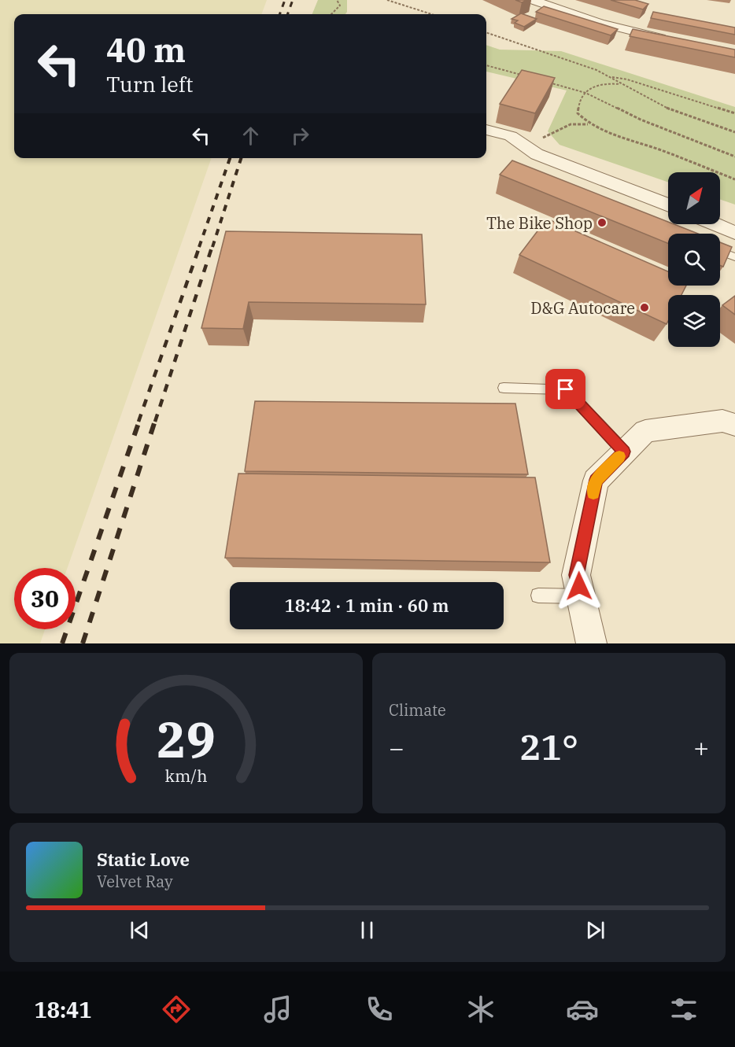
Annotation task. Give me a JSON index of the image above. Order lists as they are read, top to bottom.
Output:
{
  "places": ["The Bike Shop", "D&G Autocare"],
  "north": "top right",
  "page": {
    "turn": ["40 m", "Turn left"],
    "limit": "30",
    "trip": "18:42 · 1 min · 60 m",
    "tile": "Climate",
    "heat": ["−", "21°", "+"],
    "song": ["Static Love", "Velvet Ray"],
    "tabs": "18:41",
    "gauge": ["29", "km/h"]
  }
}
